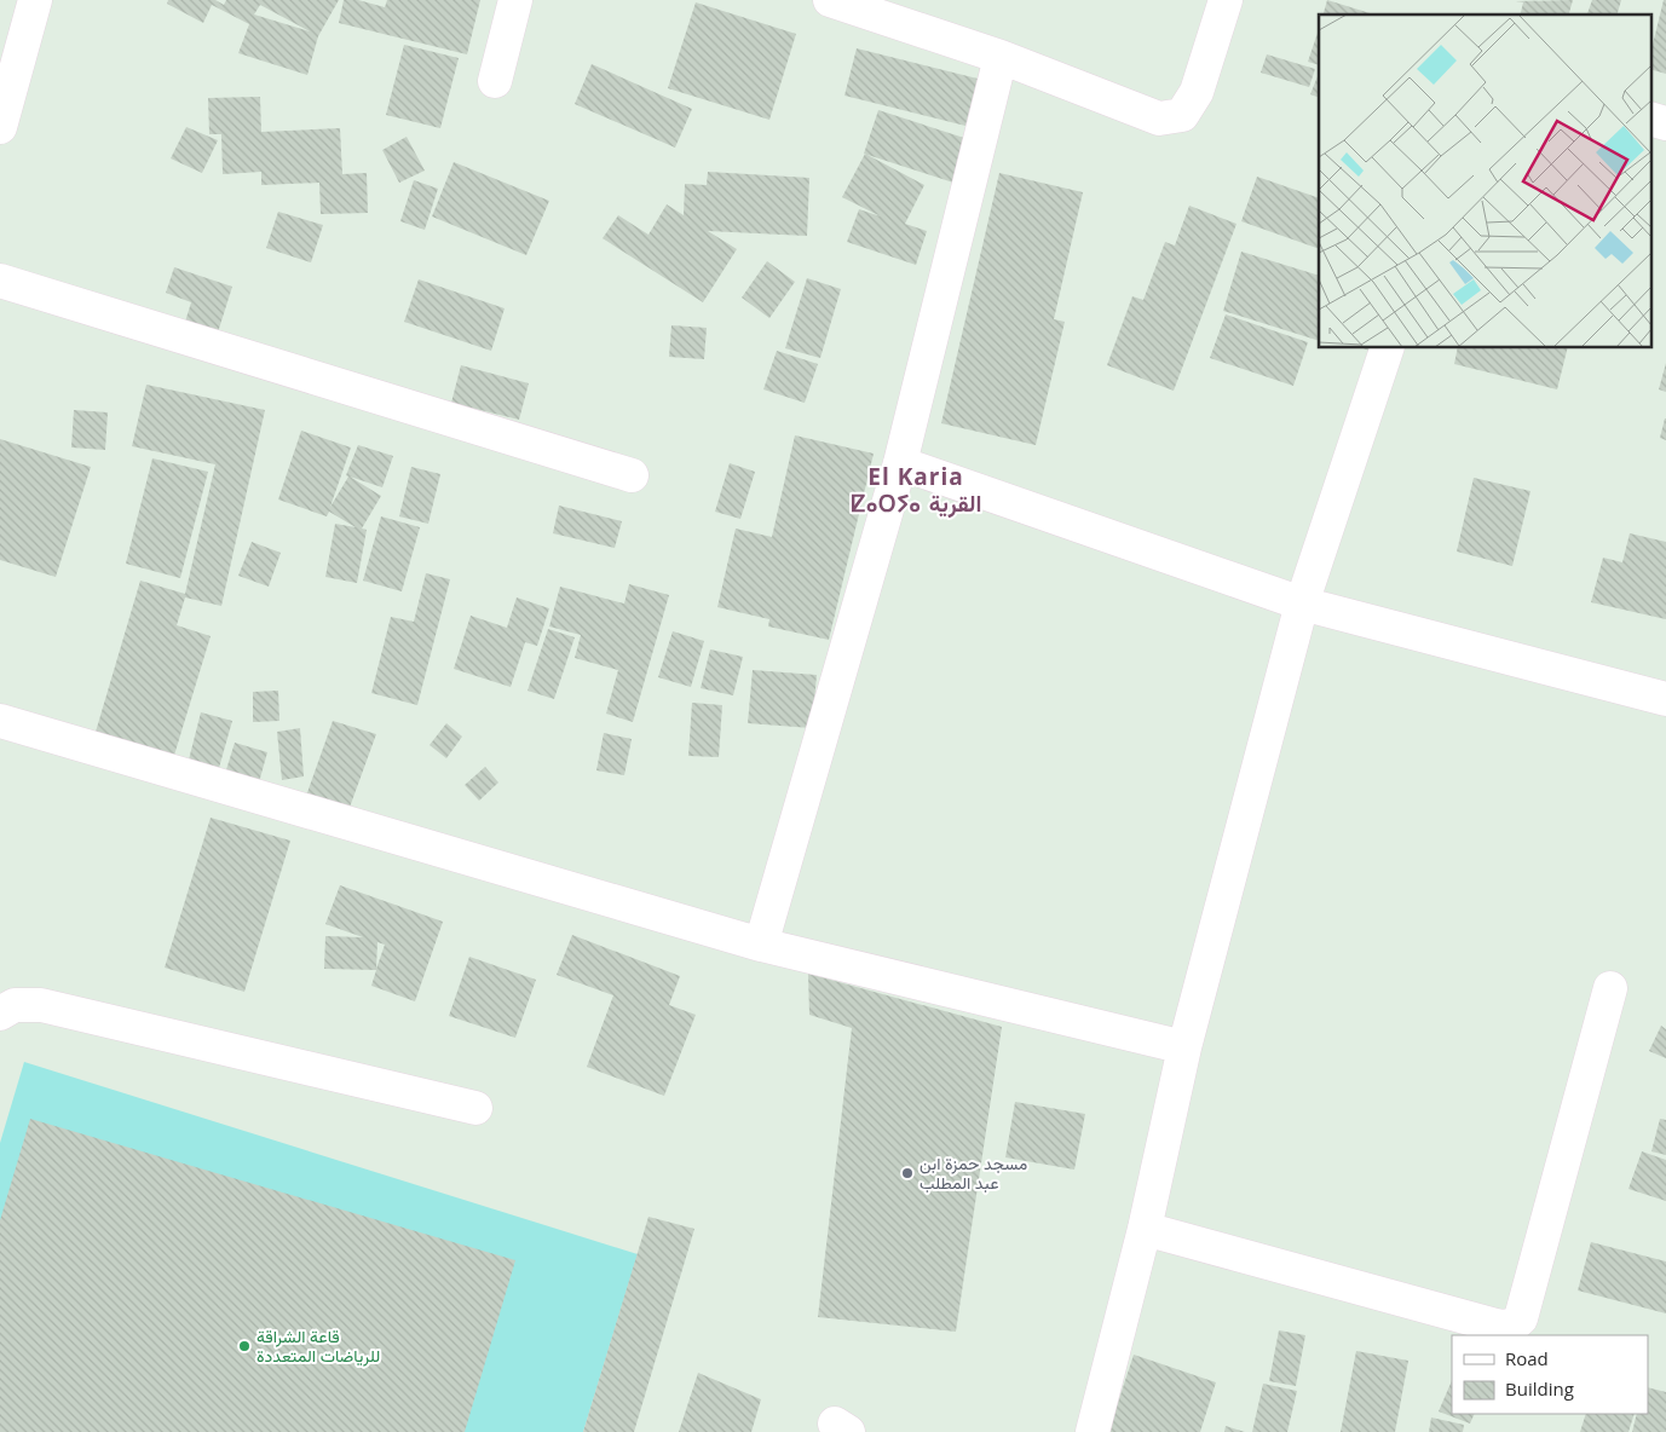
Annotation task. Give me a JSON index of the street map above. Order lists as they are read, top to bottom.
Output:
{
  "districts": ["El Karia ⵇⴰⵔⵢⴰ القرية"],
  "places": ["مسجد حمزة ابن عبد المطلب", "قاعة الشراقة للرياضات المتعددة"],
  "legend": ["Road", "Building"]
}
